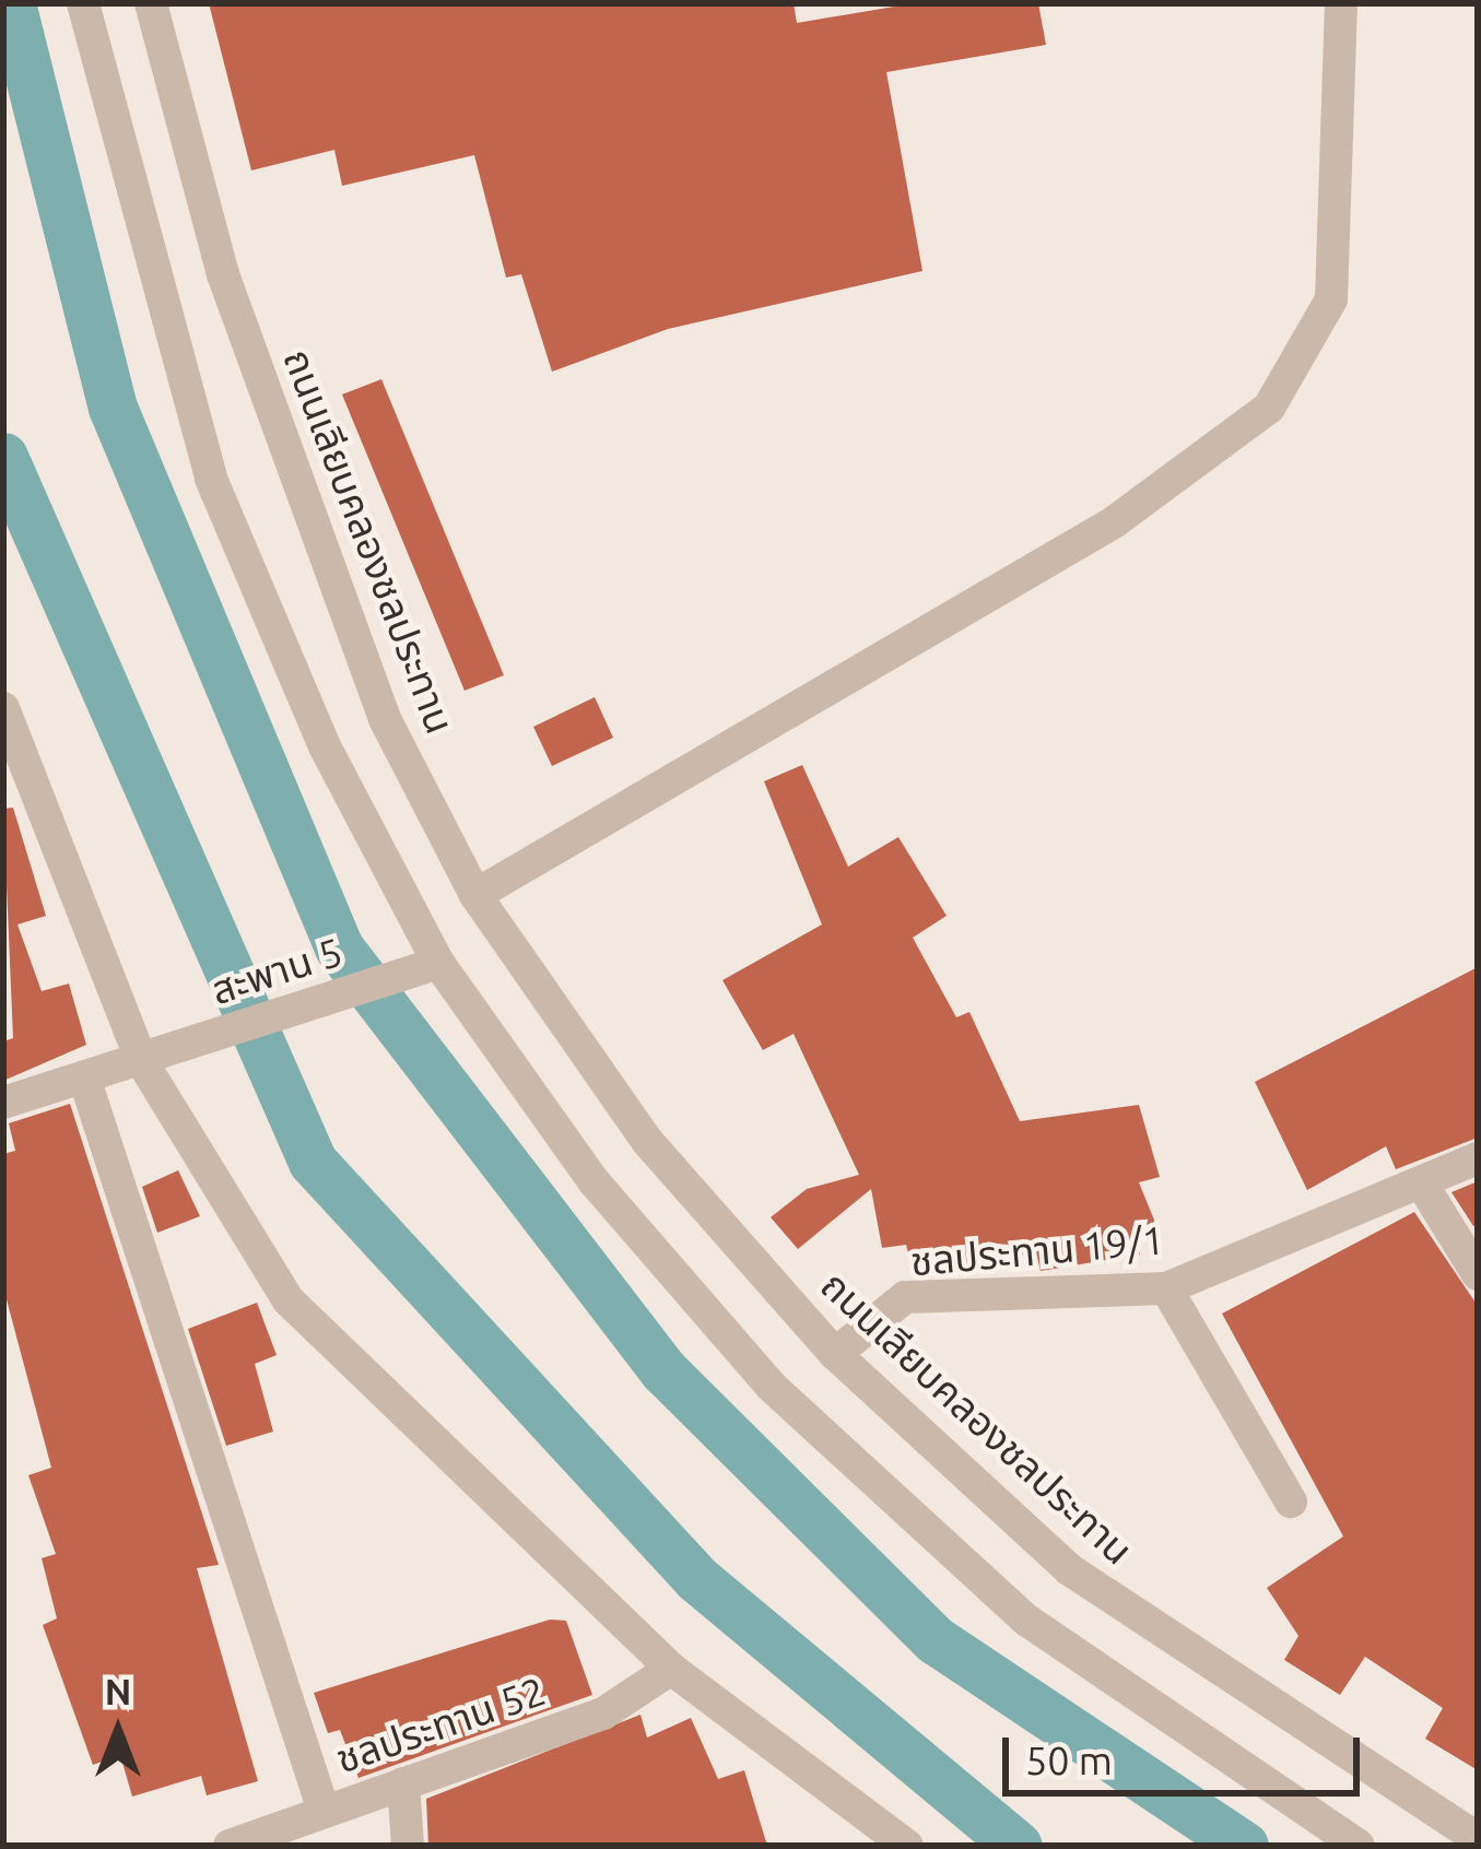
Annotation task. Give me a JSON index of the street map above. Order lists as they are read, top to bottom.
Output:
{
  "streets": {
    "street": [
      "ถนนเลียบคลองชลประทาน",
      "สะพาน 5",
      "ชลประทาน 19/1",
      "ชลประทาน 52"
    ]
  },
  "crossings": [
    ["ถนนเลียบคลองชลประทาน", "ชลประทาน 19/1"]
  ],
  "scale_bar": "50 m",
  "north": "top"
}
